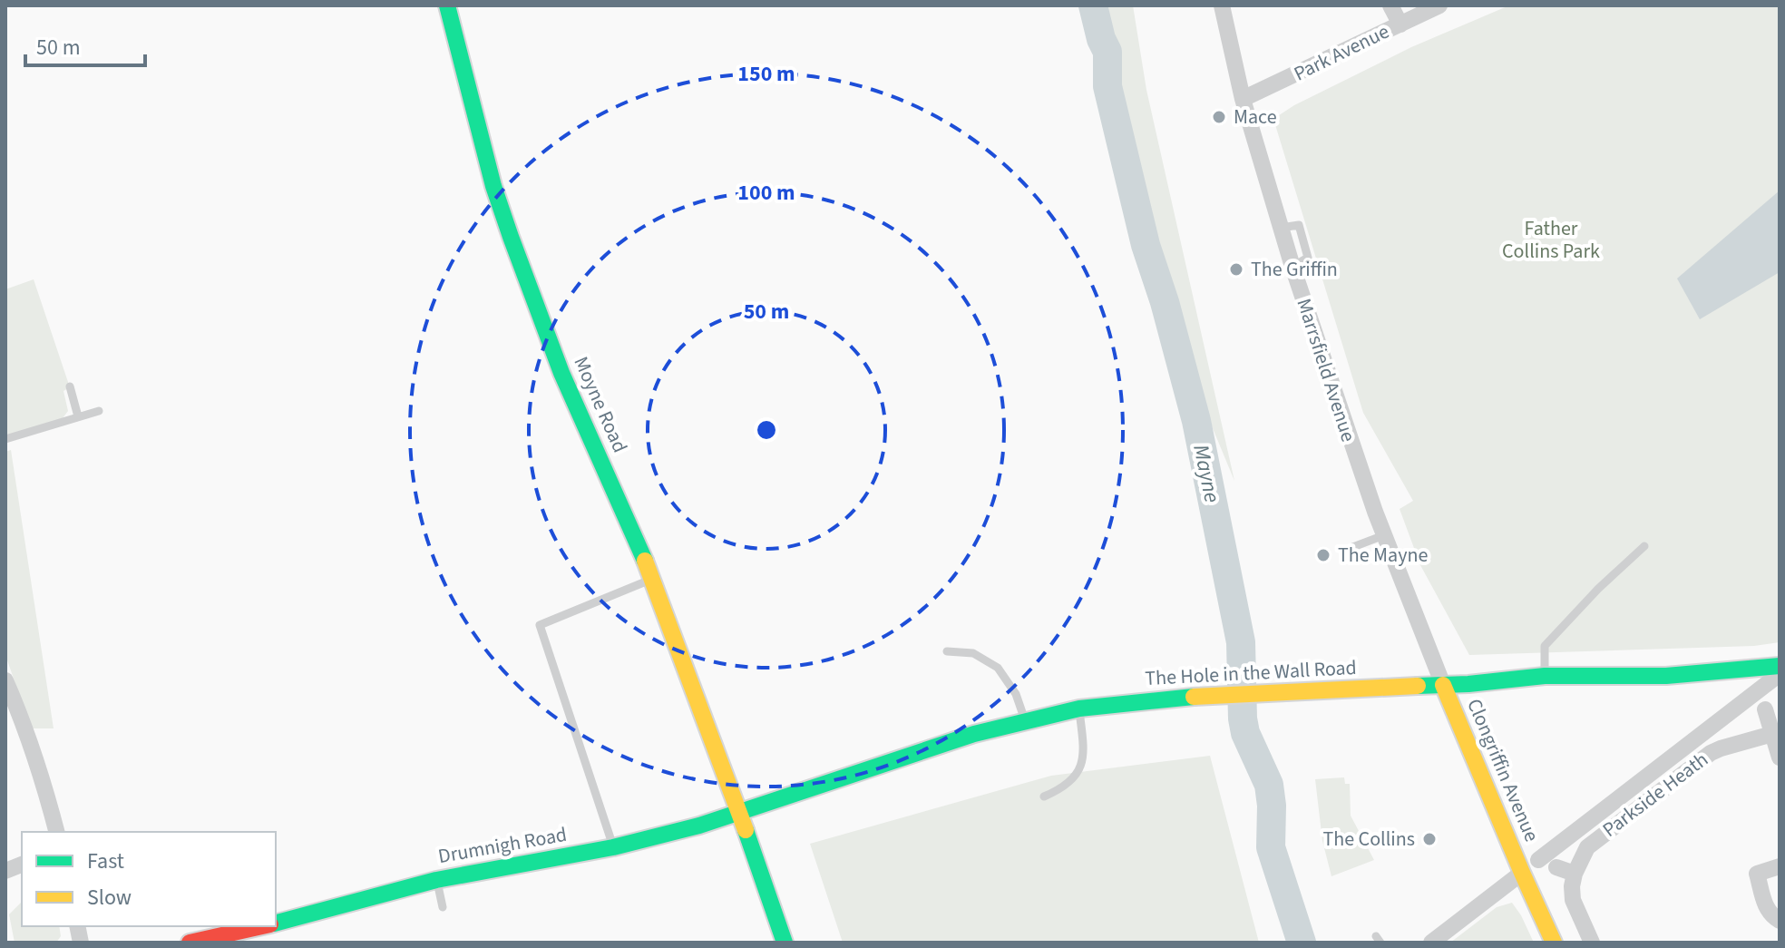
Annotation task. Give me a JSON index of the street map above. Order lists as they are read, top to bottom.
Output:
{
  "streets": {
    "main road": [
      "Moyne Road",
      "The Hole in the Wall Road",
      "Clongriffin Avenue",
      "Drumnigh Road"
    ],
    "street": ["Park Avenue", "Marrsfield Avenue", "Parkside Heath"]
  },
  "crossings": [
    ["Park Avenue", "Marrsfield Avenue"],
    ["Marrsfield Avenue", "The Hole in the Wall Road"],
    ["Marrsfield Avenue", "Clongriffin Avenue"],
    ["Moyne Road", "The Hole in the Wall Road"],
    ["Moyne Road", "Drumnigh Road"],
    ["The Hole in the Wall Road", "Clongriffin Avenue"],
    ["The Hole in the Wall Road", "Drumnigh Road"]
  ],
  "water": ["Mayne"],
  "parks": ["Father Collins Park"],
  "places": [
    "Mace",
    "The Griffin",
    "The Mayne",
    "The Collins"
  ],
  "legend": ["Fast", "Slow"],
  "scale_bar": "50 m",
  "rings": ["150 m", "100 m", "50 m"]
}
